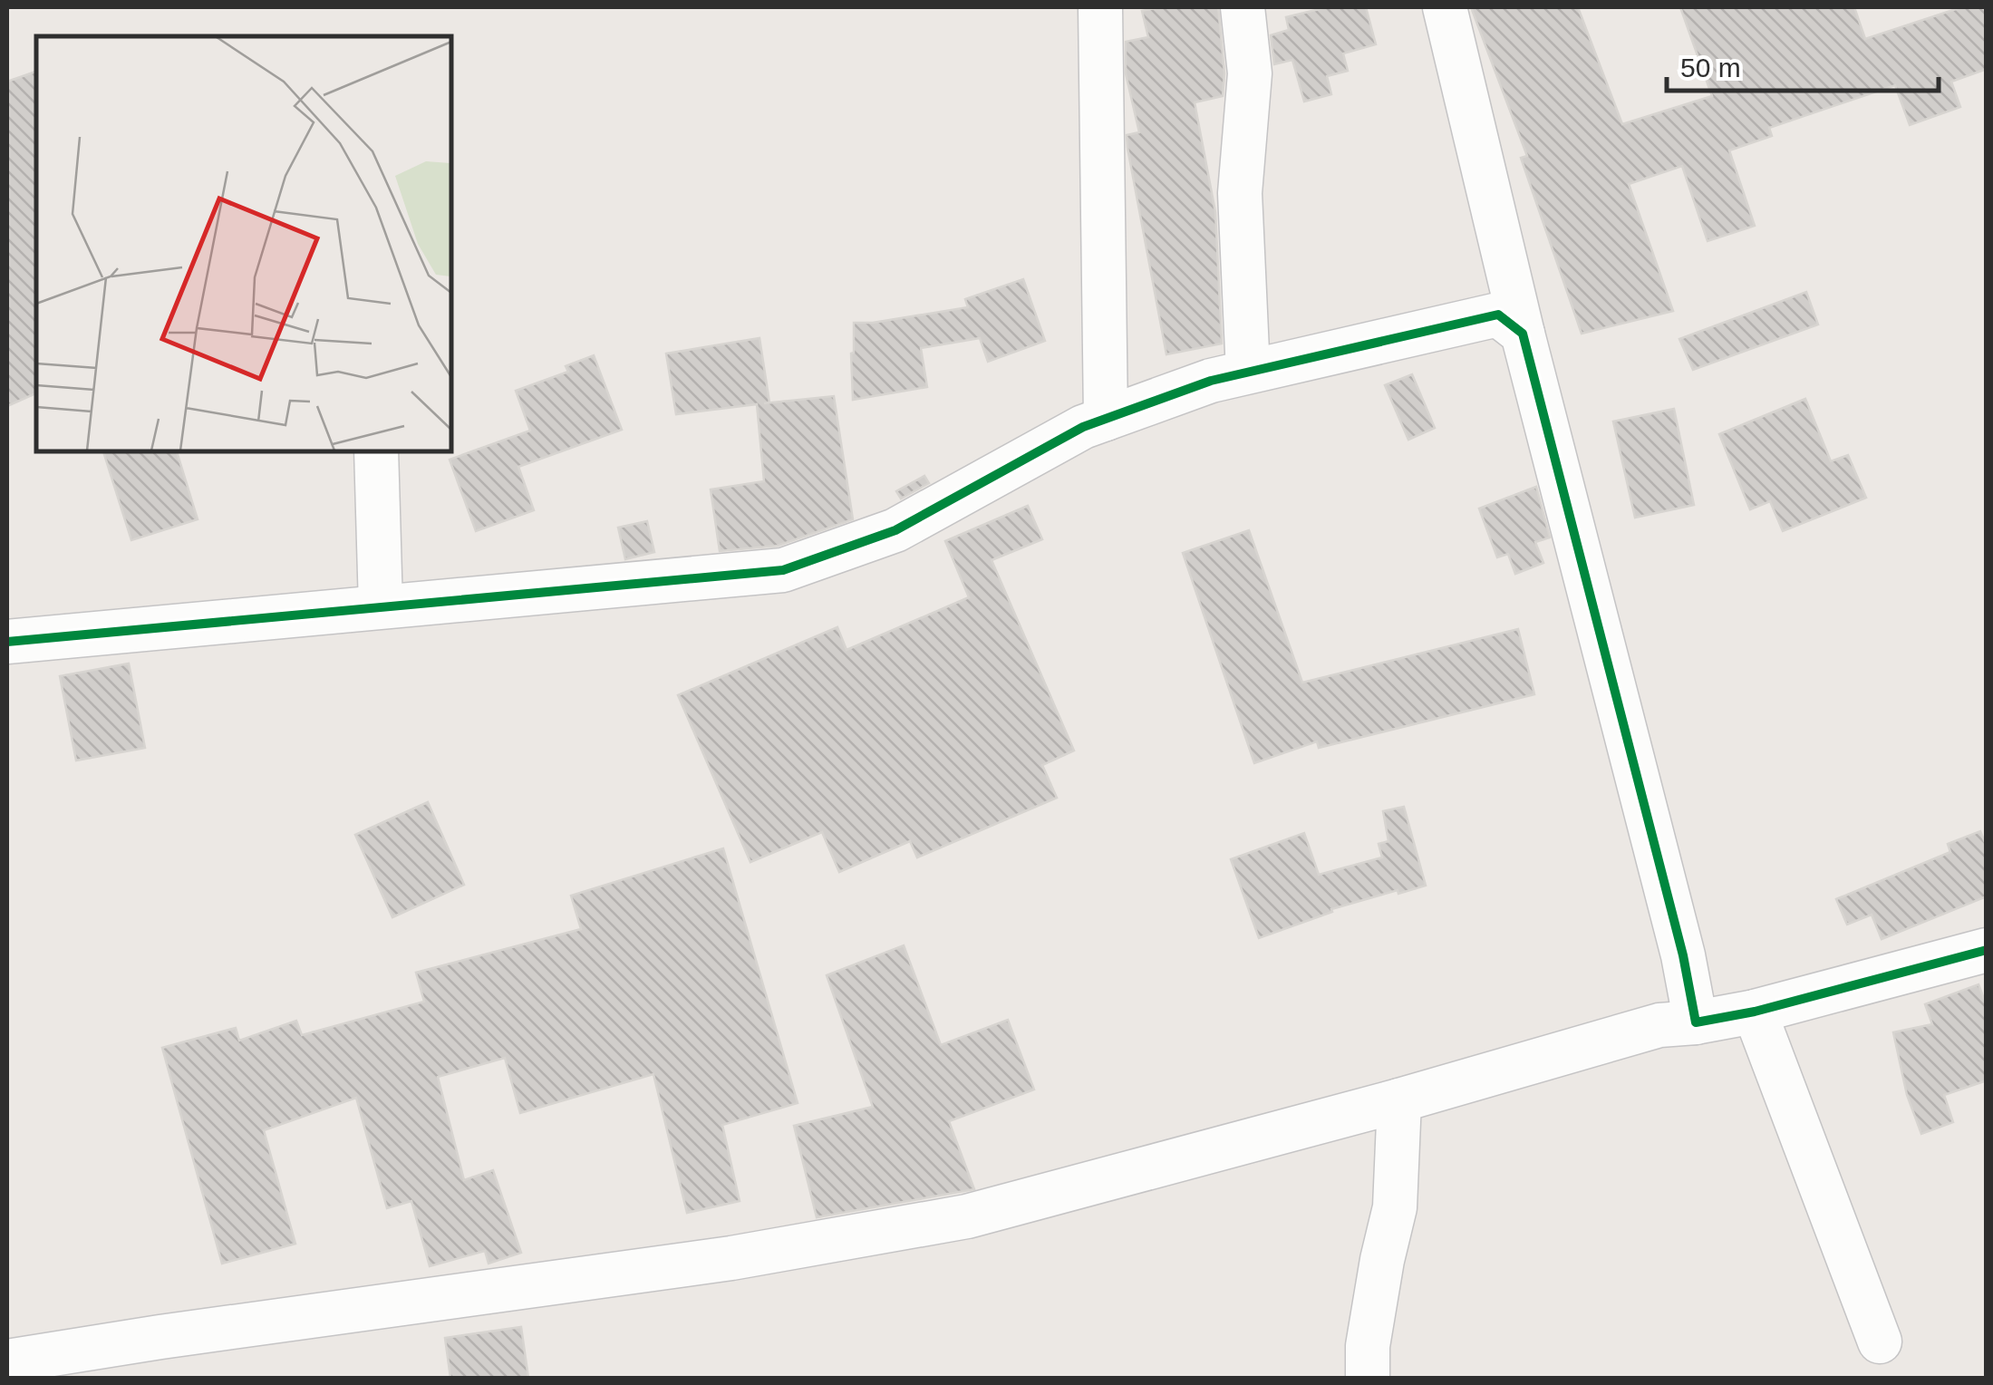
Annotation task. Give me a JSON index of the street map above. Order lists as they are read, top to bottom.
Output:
{
  "scale_bar": "50 m"
}
